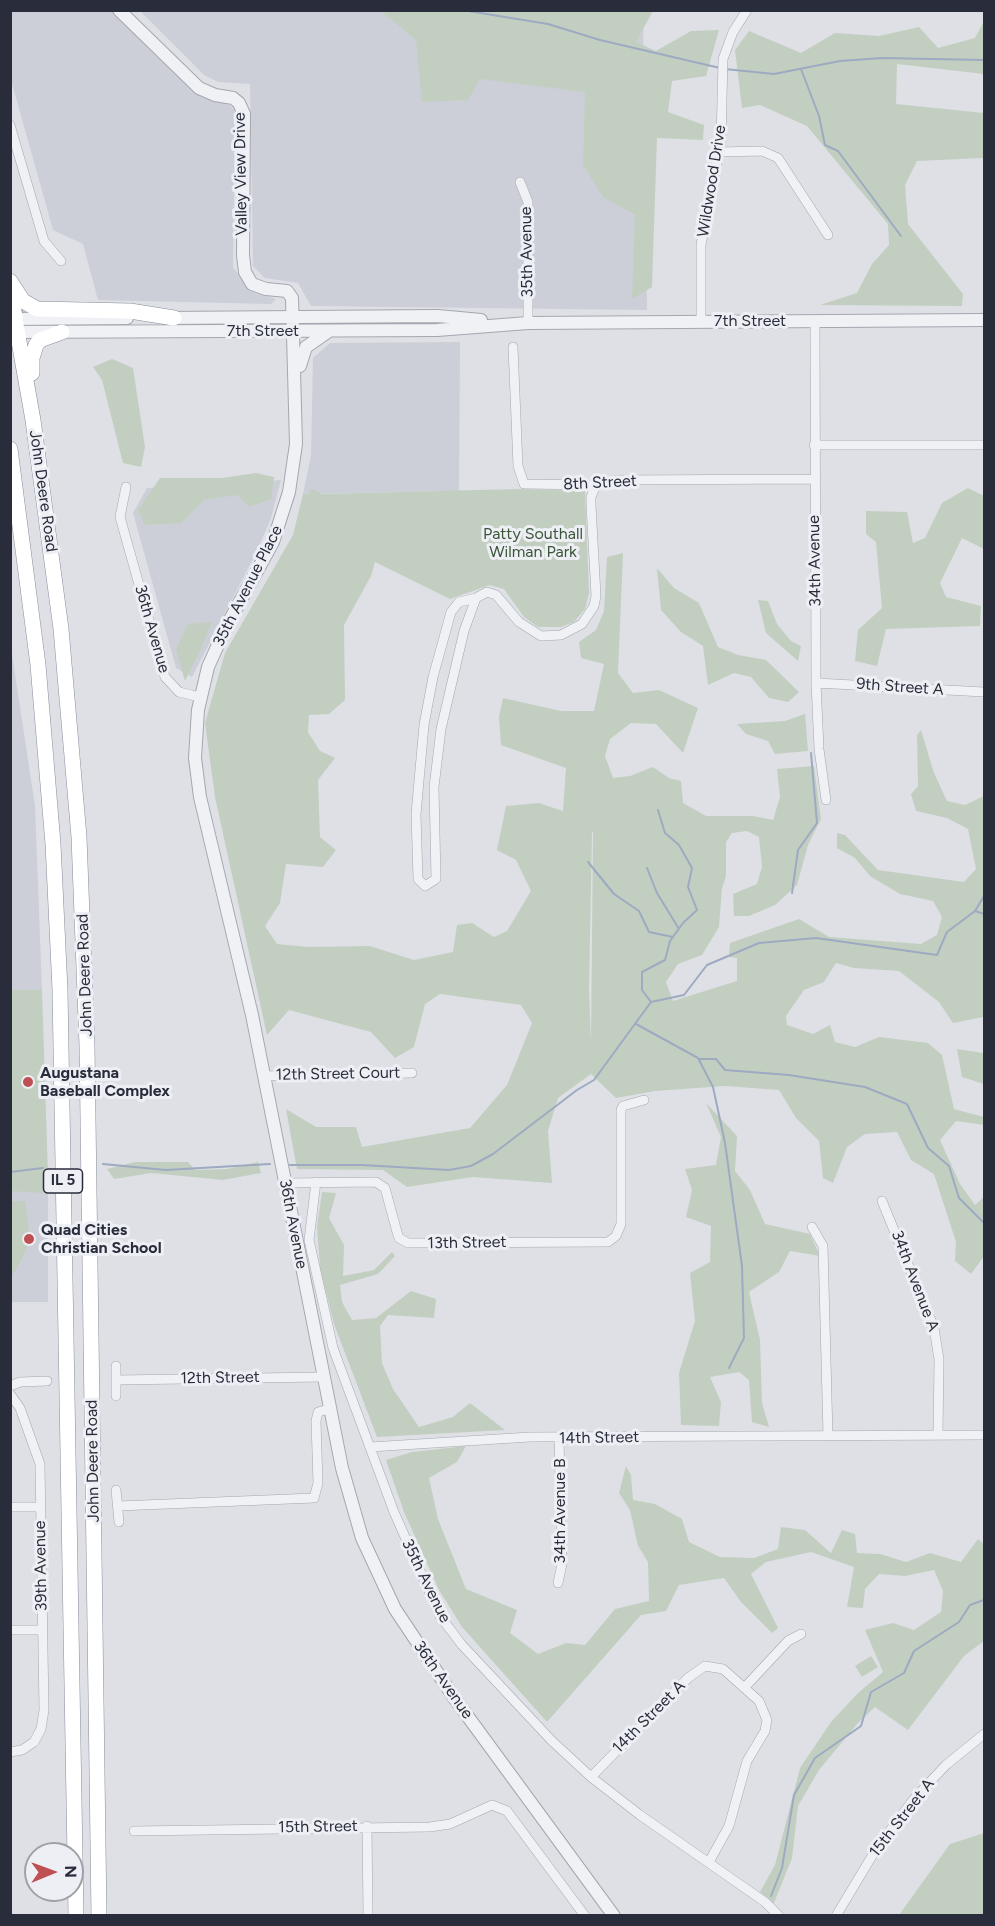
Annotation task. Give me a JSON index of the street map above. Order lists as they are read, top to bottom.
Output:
{
  "streets": {
    "highway": ["John Deere Road", "IL 5"],
    "street": [
      "Valley View Drive",
      "Wildwood Drive",
      "35th Avenue",
      "7th Street",
      "8th Street",
      "34th Avenue",
      "35th Avenue Place",
      "36th Avenue",
      "9th Street A",
      "12th Street Court",
      "13th Street",
      "34th Avenue A",
      "12th Street",
      "14th Street",
      "34th Avenue B",
      "39th Avenue",
      "14th Street A",
      "15th Street A",
      "15th Street"
    ]
  },
  "crossings": [
    ["Valley View Drive", "7th Street"],
    ["Valley View Drive", "35th Avenue Place"],
    ["Wildwood Drive", "7th Street"],
    ["35th Avenue", "7th Street"],
    ["35th Avenue", "13th Street"],
    ["35th Avenue", "14th Street"],
    ["35th Avenue", "14th Street A"],
    ["7th Street", "John Deere Road"],
    ["7th Street", "34th Avenue"],
    ["7th Street", "35th Avenue Place"],
    ["8th Street", "34th Avenue"],
    ["34th Avenue", "9th Street A"],
    ["35th Avenue Place", "36th Avenue"],
    ["36th Avenue", "12th Street Court"],
    ["36th Avenue", "13th Street"],
    ["36th Avenue", "12th Street"],
    ["34th Avenue A", "14th Street"],
    ["14th Street", "34th Avenue B"]
  ],
  "parks": ["Patty Southall Wilman Park"],
  "places": ["Augustana Baseball Complex", "Quad Cities Christian School"],
  "north": "right"
}
